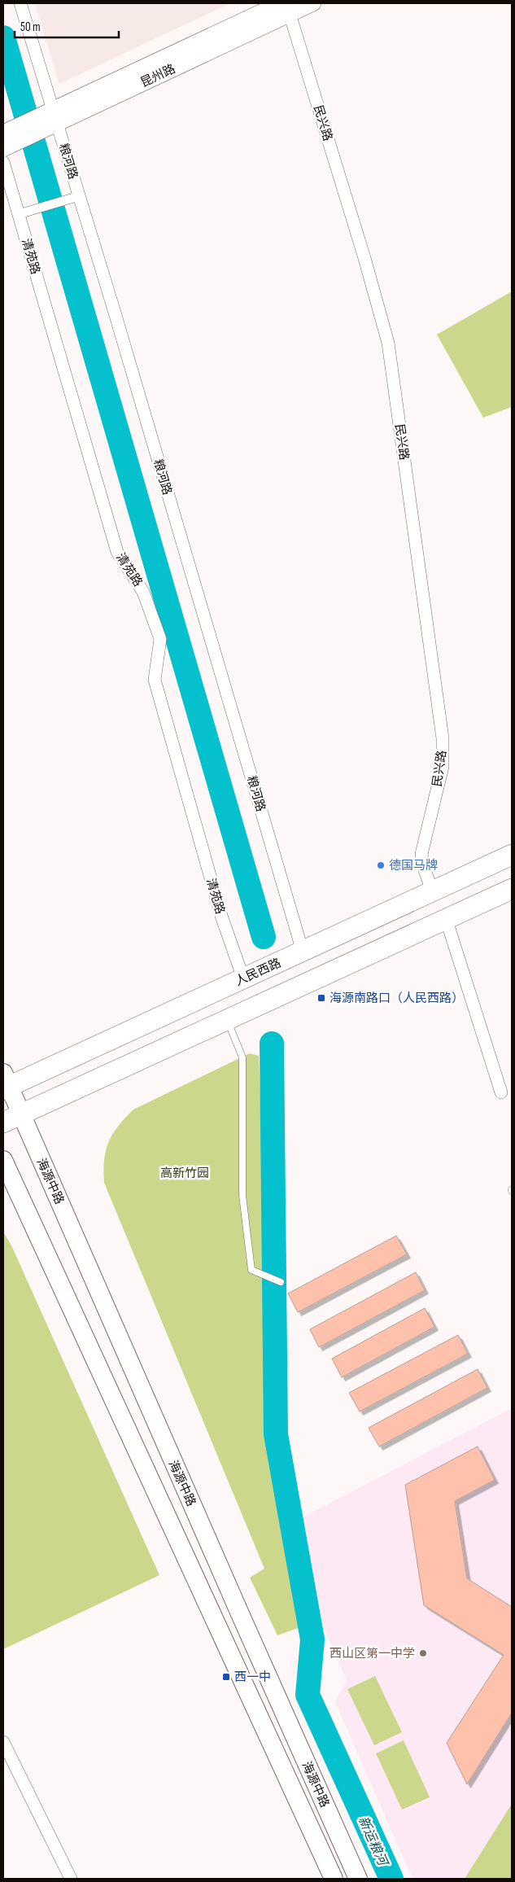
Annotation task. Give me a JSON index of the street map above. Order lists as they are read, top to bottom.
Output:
{
  "streets": {
    "main road": ["人民西路", "海源中路"],
    "street": [
      "昆州路",
      "民兴路",
      "粮河路",
      "清苑路"
    ]
  },
  "crossings": [
    ["昆州路", "民兴路"],
    ["昆州路", "粮河路"],
    ["民兴路", "人民西路"],
    ["粮河路", "人民西路"],
    ["清苑路", "人民西路"],
    ["人民西路", "海源中路"]
  ],
  "water": ["新运粮河"],
  "parks": ["高新竹园"],
  "places": {
    "other": ["德国马牌", "西山区第一中学"],
    "transit": ["海源南路口（人民西路）", "西一中"]
  },
  "scale_bar": "50 m"
}
